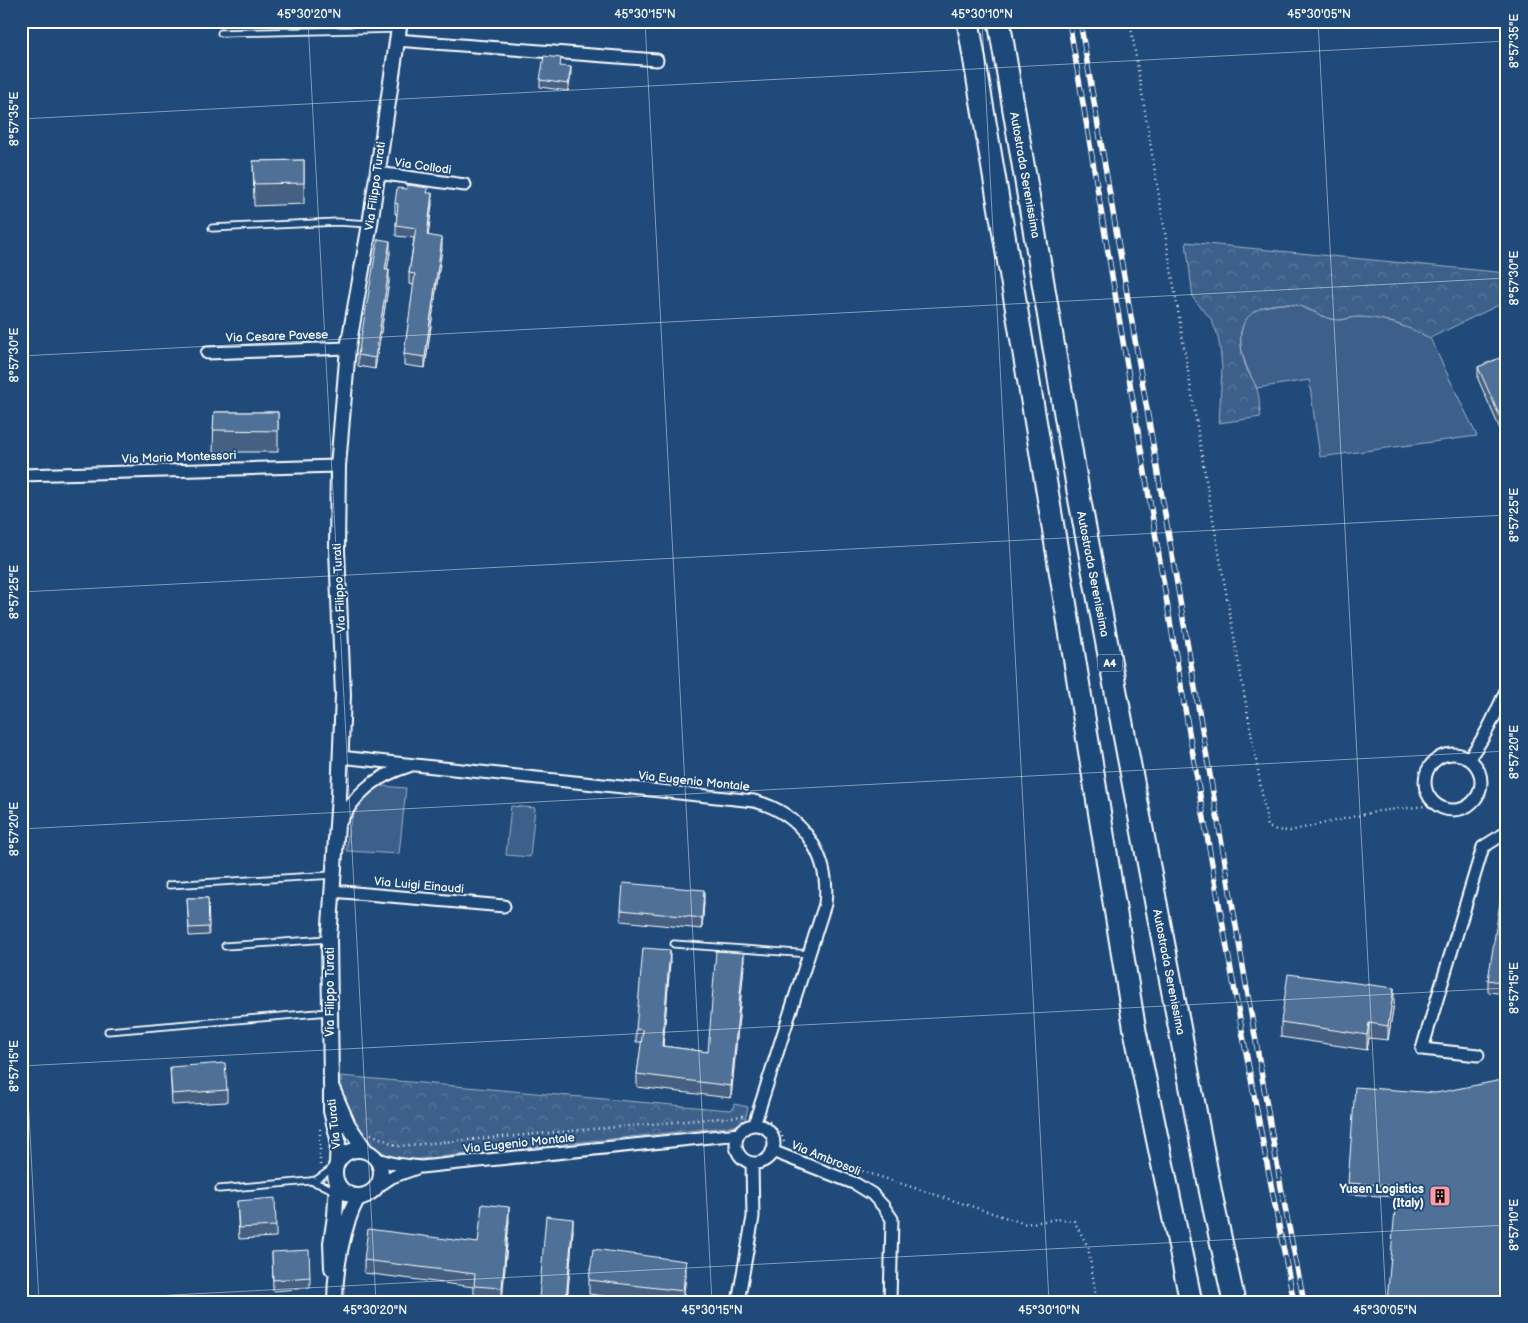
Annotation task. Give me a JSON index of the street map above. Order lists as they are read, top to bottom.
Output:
{
  "streets": {
    "highway": ["Autostrada Serenissima", "A4"],
    "street": [
      "Via Collodi",
      "Via Filippo Turati",
      "Via Cesare Pavese",
      "Via Maria Montessori",
      "Via Eugenio Montale",
      "Via Luigi Einaudi",
      "Via Turati",
      "Via Ambrosoli"
    ]
  },
  "crossings": [
    ["Via Collodi", "Via Filippo Turati"],
    ["Via Filippo Turati", "Via Cesare Pavese"],
    ["Via Filippo Turati", "Via Maria Montessori"],
    ["Via Filippo Turati", "Via Eugenio Montale"],
    ["Via Filippo Turati", "Via Luigi Einaudi"],
    ["Via Filippo Turati", "Via Turati"],
    ["Via Eugenio Montale", "Via Ambrosoli"]
  ],
  "places": {
    "building": ["Yusen Logistics (Italy)"]
  },
  "coordinates": [
    "45°30'20\"N",
    "45°30'15\"N",
    "45°30'10\"N",
    "45°30'05\"N",
    "8°57'35\"E",
    "8°57'30\"E",
    "8°57'25\"E",
    "8°57'20\"E",
    "8°57'15\"E",
    "8°57'10\"E"
  ]
}
